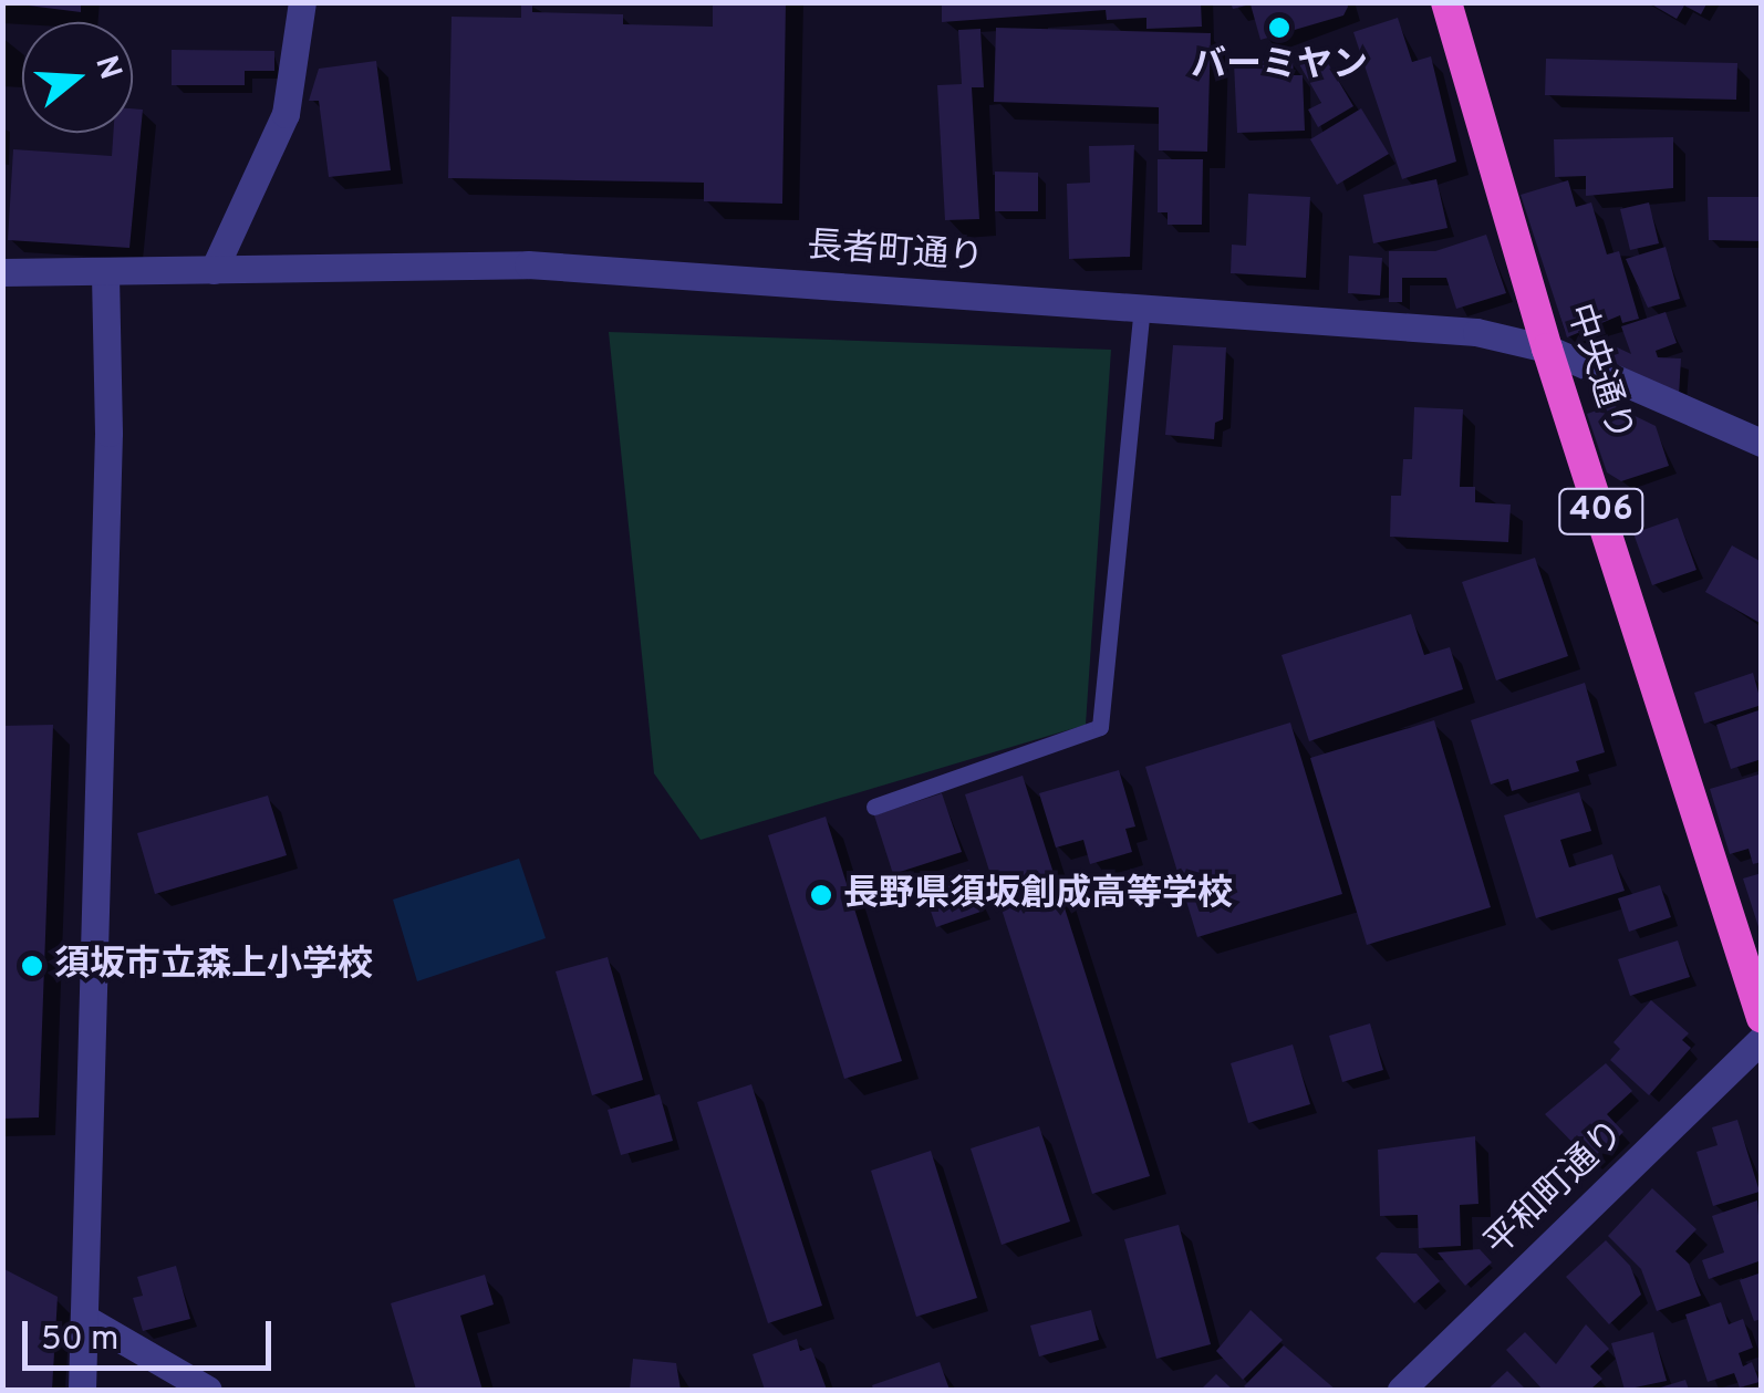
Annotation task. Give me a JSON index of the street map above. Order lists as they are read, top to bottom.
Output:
{
  "streets": {
    "highway": ["中央通り", "406"],
    "street": ["長者町通り", "平和町通り"]
  },
  "crossings": [
    ["長者町通り", "中央通り"]
  ],
  "places": ["バーミヤン", "長野県須坂創成高等学校", "須坂市立森上小学校"],
  "scale_bar": "50 m",
  "north": "right"
}
